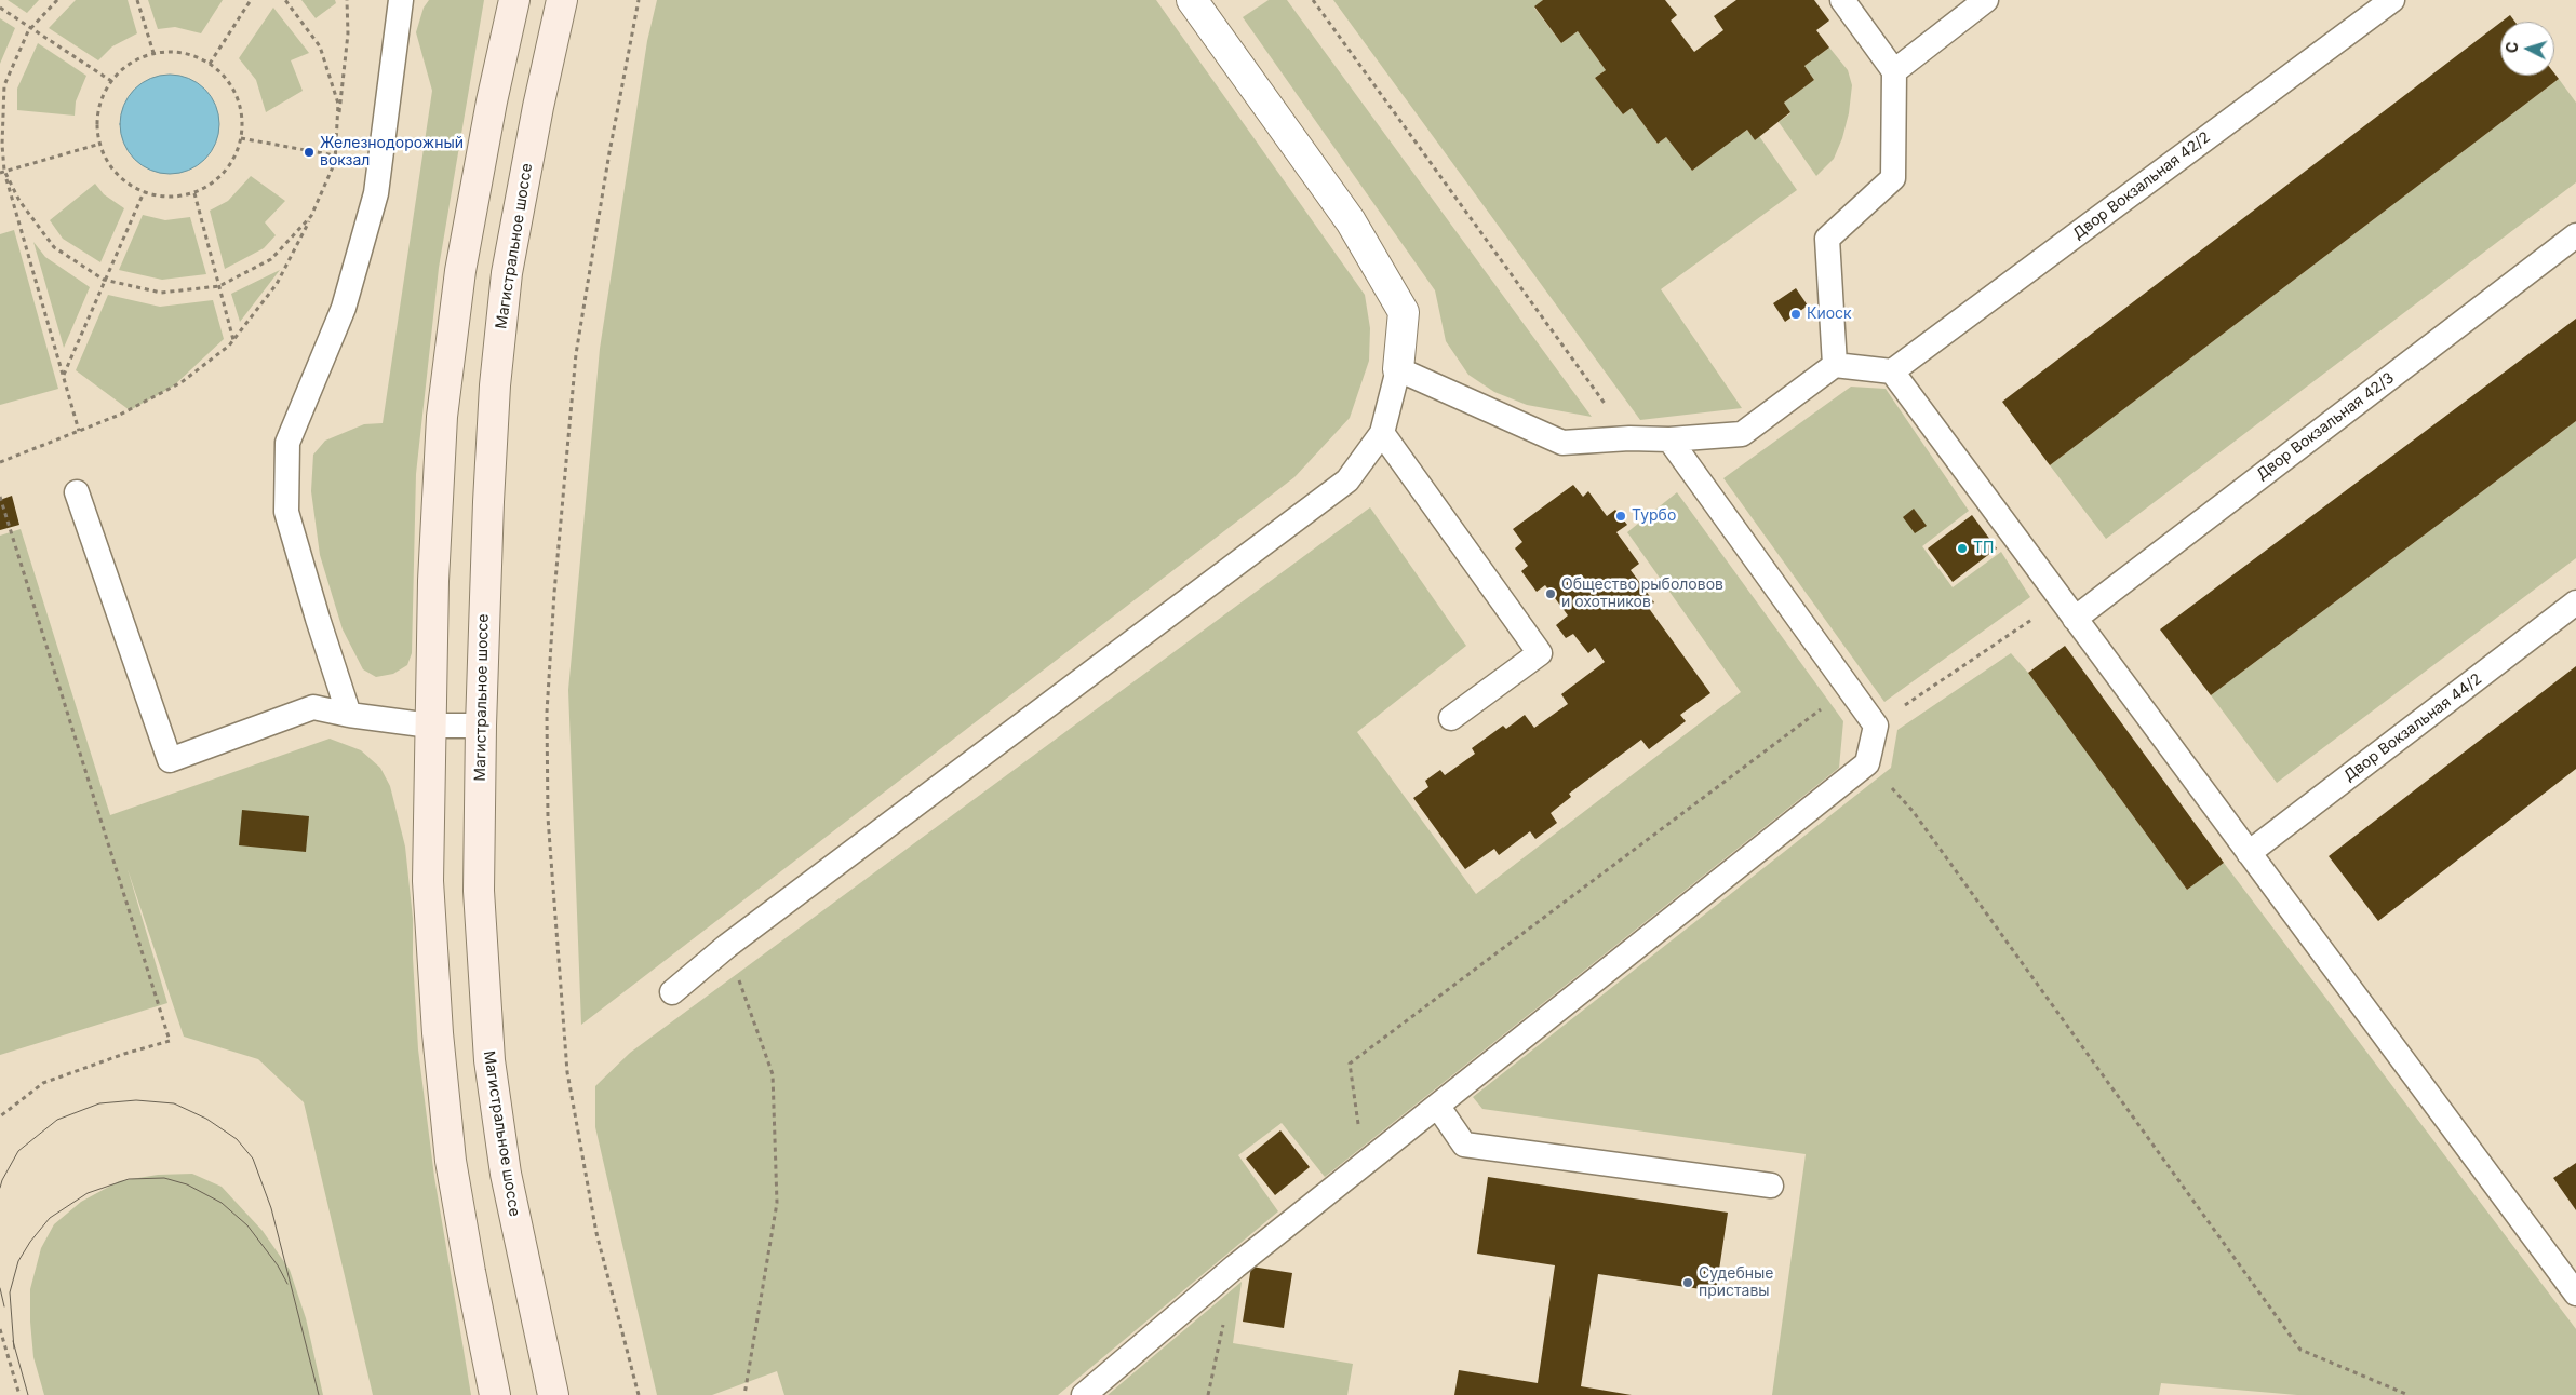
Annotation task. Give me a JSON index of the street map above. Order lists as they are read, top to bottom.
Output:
{
  "streets": {
    "main road": ["Магистральное шоссе"],
    "lane": ["Двор Вокзальная 42/2", "Двор Вокзальная 42/3", "Двор Вокзальная 44/2"]
  },
  "places": [
    "Железнодорожный вокзал",
    "Киоск",
    "Турбо",
    "ТП",
    "Общество рыболовов и охотников",
    "Судебные приставы"
  ],
  "north": "left"
}
